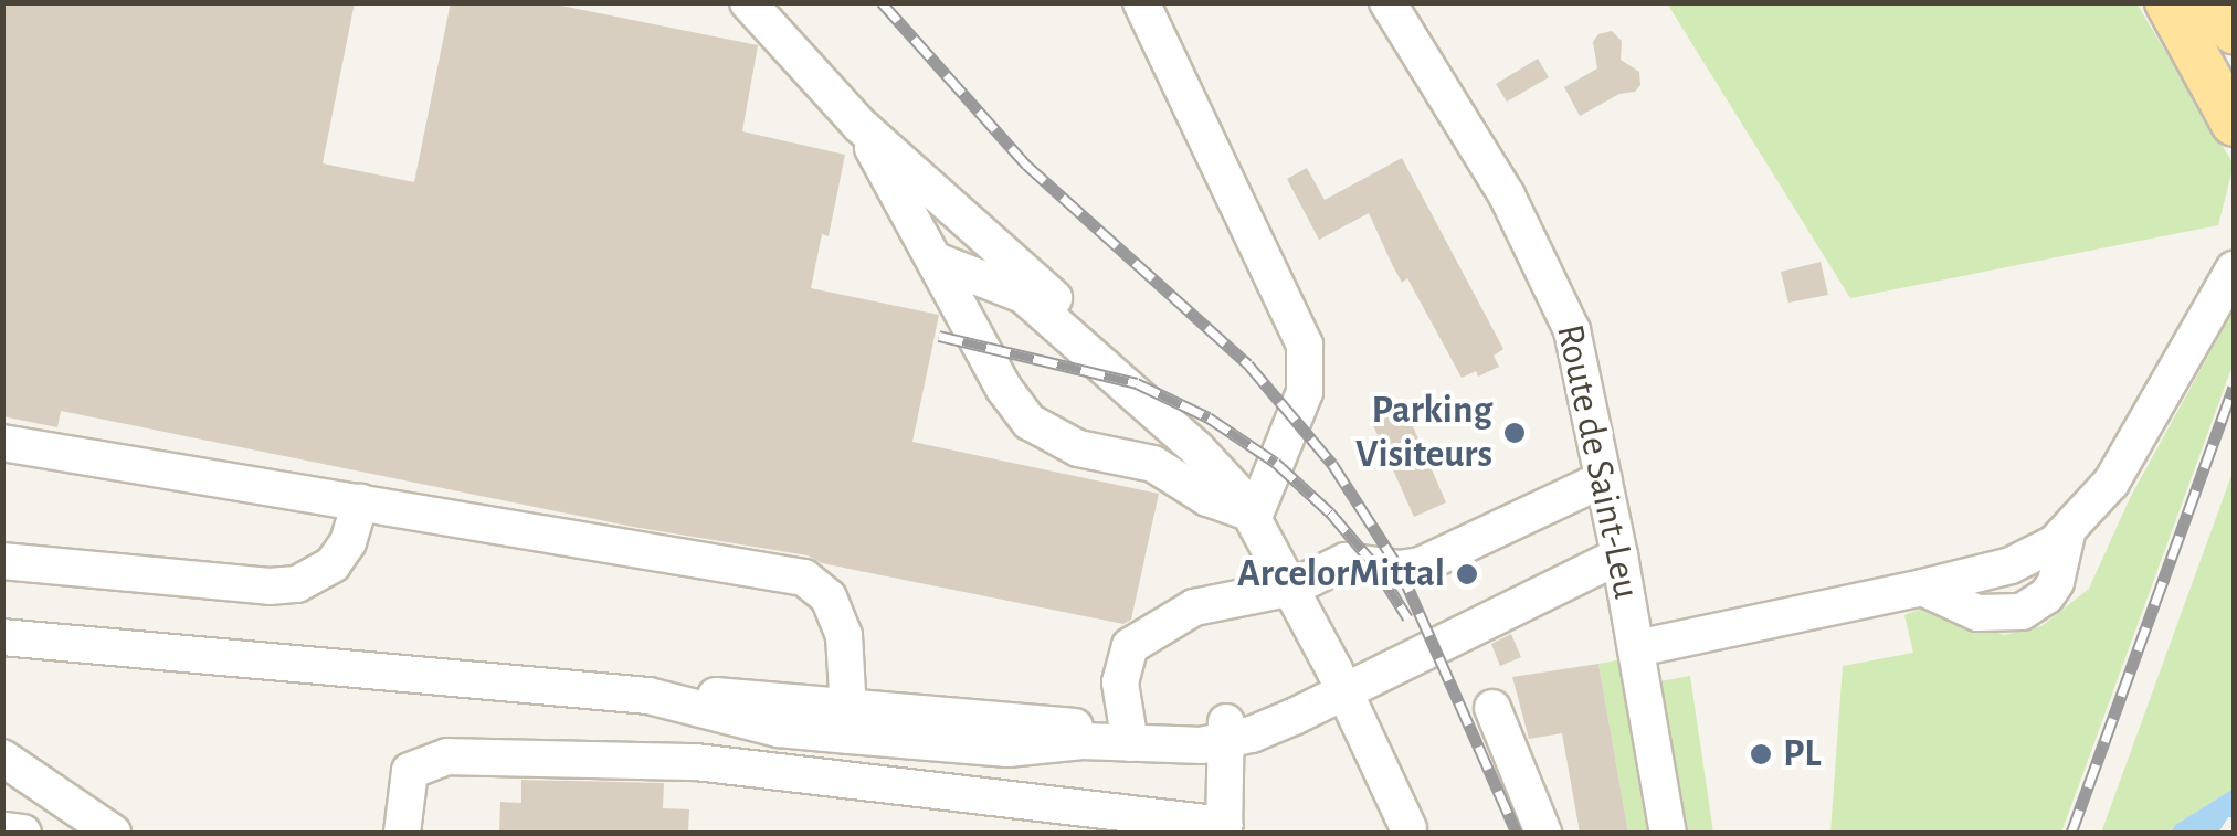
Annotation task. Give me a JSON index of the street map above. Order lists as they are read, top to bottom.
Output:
{
  "streets": {
    "street": ["Route de Saint-Leu"]
  },
  "places": ["Parking Visiteurs", "ArcelorMittal", "PL"]
}
